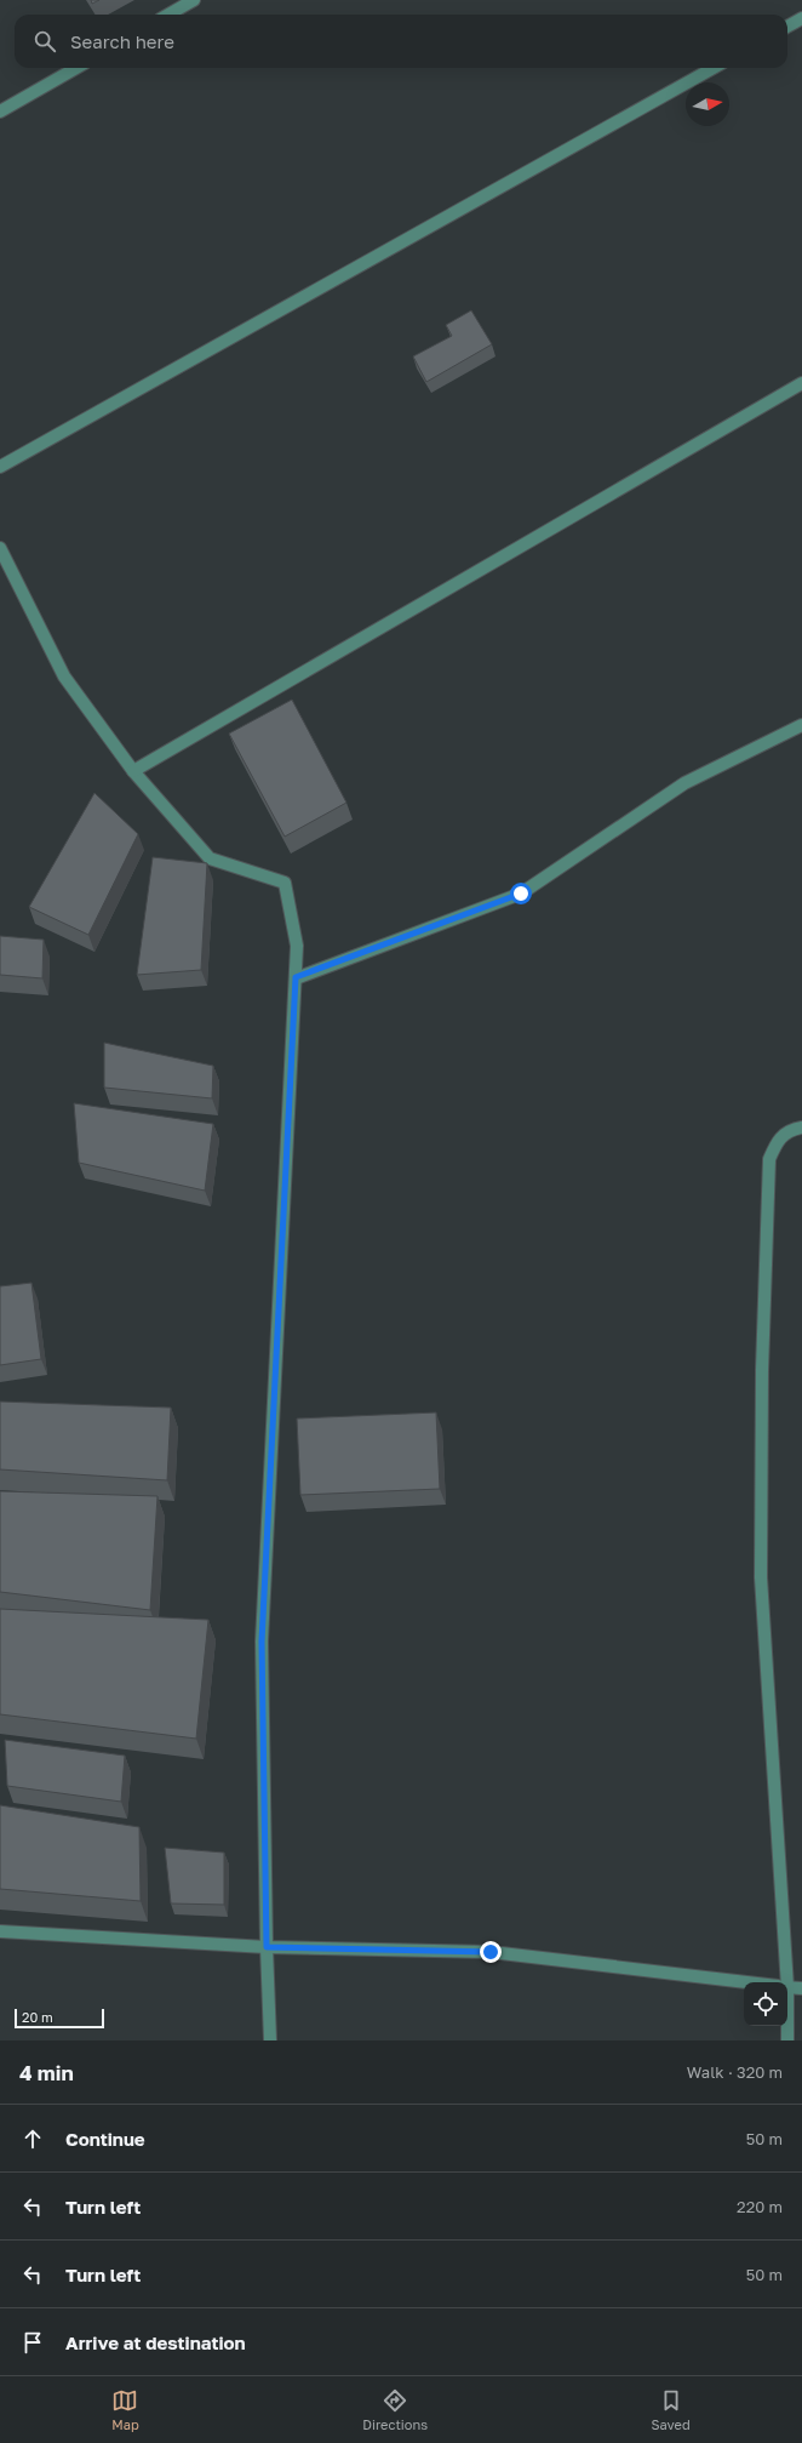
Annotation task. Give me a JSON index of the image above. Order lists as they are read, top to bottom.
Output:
{
  "scale_bar": "20 m",
  "north": "right",
  "page": {
    "search": "Search here",
    "scale": "20 m",
    "heading": ["4 min", "Walk · 320 m"],
    "list": [
      ["Continue", "50 m"],
      ["Turn left", "220 m"],
      ["Turn left", "50 m"],
      "Arrive at destination"
    ],
    "nav": ["Map", "Directions", "Saved"]
  }
}
